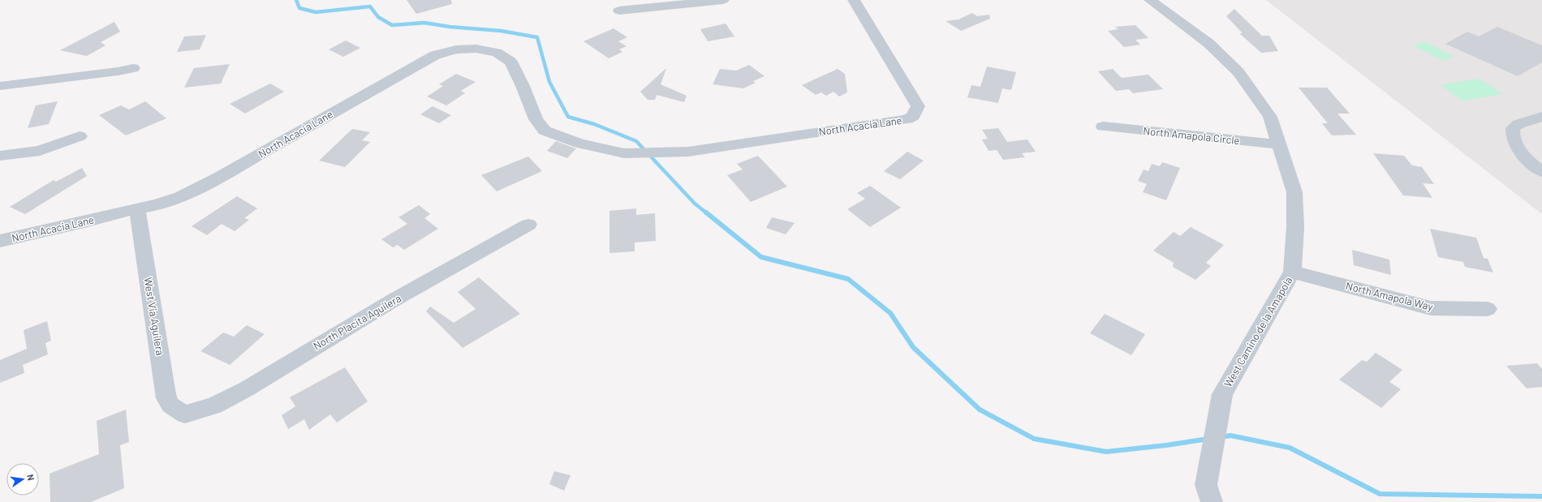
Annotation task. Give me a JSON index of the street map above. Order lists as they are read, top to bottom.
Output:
{
  "streets": {
    "street": [
      "North Acacia Lane",
      "North Amapola Circle",
      "North Amapola Way",
      "West Via Aguilera",
      "North Placita Aguilera",
      "West Camino de la Amapola"
    ]
  },
  "crossings": [
    ["North Acacia Lane", "West Via Aguilera"],
    ["North Amapola Circle", "West Camino de la Amapola"],
    ["North Amapola Way", "West Camino de la Amapola"],
    ["West Via Aguilera", "North Placita Aguilera"]
  ],
  "north": "right"
}
